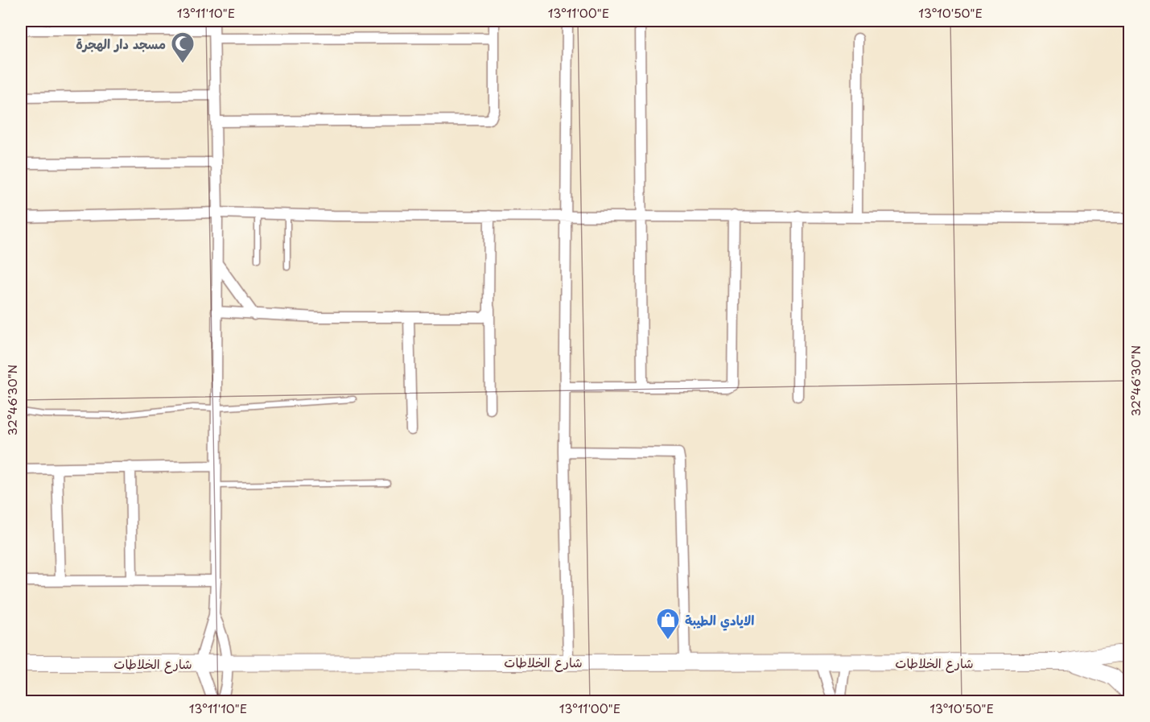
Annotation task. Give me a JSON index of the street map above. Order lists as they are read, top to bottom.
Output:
{
  "streets": {
    "main road": ["شارع الخلاطات"]
  },
  "places": {
    "mosque": ["مسجد دار الهجرة"],
    "shop": ["الايادي الطيبة"]
  },
  "coordinates": [
    "13°11'10\"E",
    "13°11'00\"E",
    "13°10'50\"E",
    "32°46'30\"N"
  ]
}
